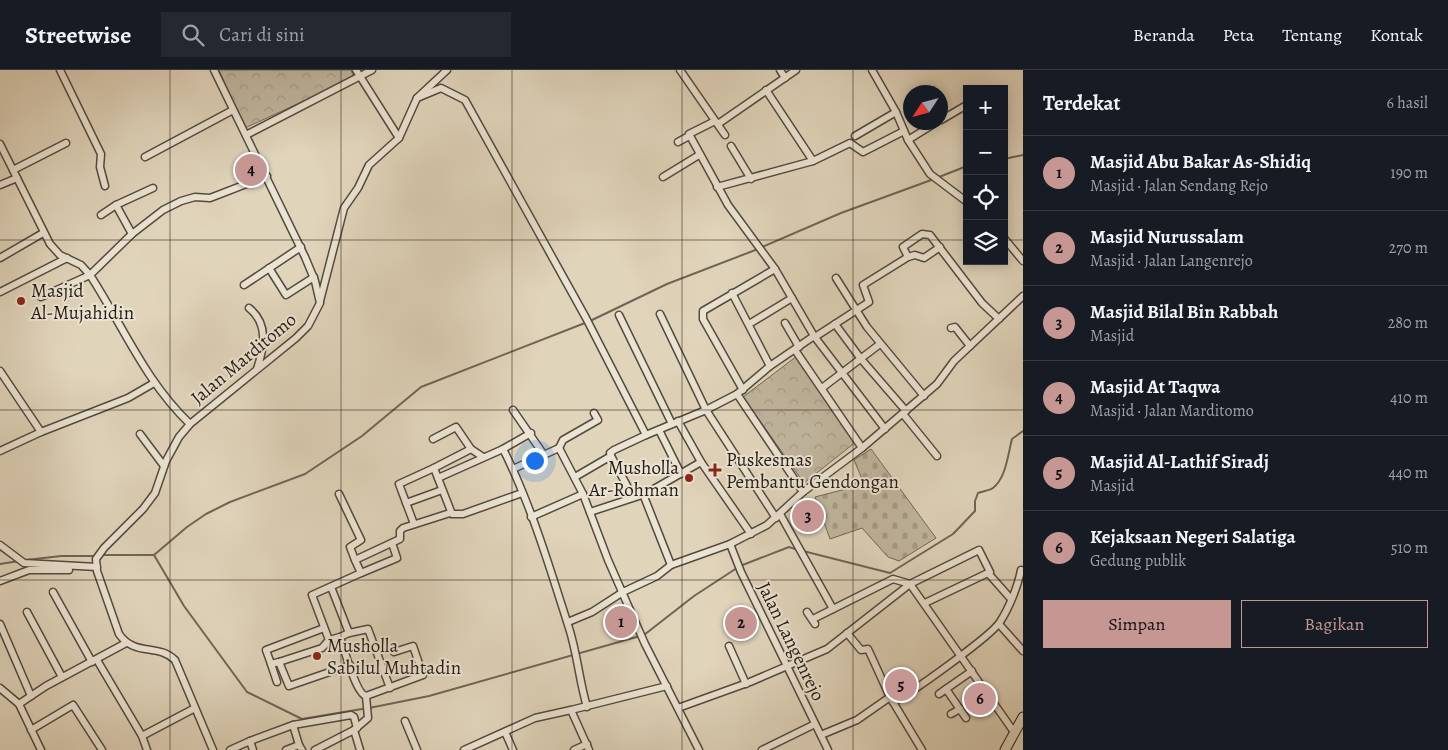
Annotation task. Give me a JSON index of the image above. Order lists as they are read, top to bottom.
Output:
{
  "streets": {
    "street": ["Jalan Marditomo", "Jalan Langenrejo"]
  },
  "places": {
    "other": ["Masjid Al-Mujahidin", "Musholla Ar-Rohman", "Musholla Sabilul Muhtadin"],
    "health": ["Puskesmas Pembantu Gendongan"]
  },
  "north": "bottom left",
  "page": {
    "header": "Streetwise",
    "search": "Cari di sini",
    "nav": [
      "Beranda",
      "Peta",
      "Tentang",
      "Kontak"
    ],
    "heading": ["Terdekat", "6 hasil"],
    "map_buttons": ["+", "−"],
    "list": [
      {
        "mark": "1",
        "name": "Masjid Abu Bakar As-Shidiq",
        "note": "Masjid · Jalan Sendang Rejo",
        "value": "190 m"
      },
      {
        "mark": "2",
        "name": "Masjid Nurussalam",
        "note": "Masjid · Jalan Langenrejo",
        "value": "270 m"
      },
      {
        "mark": "3",
        "name": "Masjid Bilal Bin Rabbah",
        "note": "Masjid",
        "value": "280 m"
      },
      {
        "mark": "4",
        "name": "Masjid At Taqwa",
        "note": "Masjid · Jalan Marditomo",
        "value": "410 m"
      },
      {
        "mark": "5",
        "name": "Masjid Al-Lathif Siradj",
        "note": "Masjid",
        "value": "440 m"
      },
      {
        "mark": "6",
        "name": "Kejaksaan Negeri Salatiga",
        "note": "Gedung publik",
        "value": "510 m"
      }
    ],
    "pins": [
      "4",
      "3",
      "1",
      "2",
      "5",
      "6"
    ],
    "buttons": ["Simpan", "Bagikan"]
  }
}
